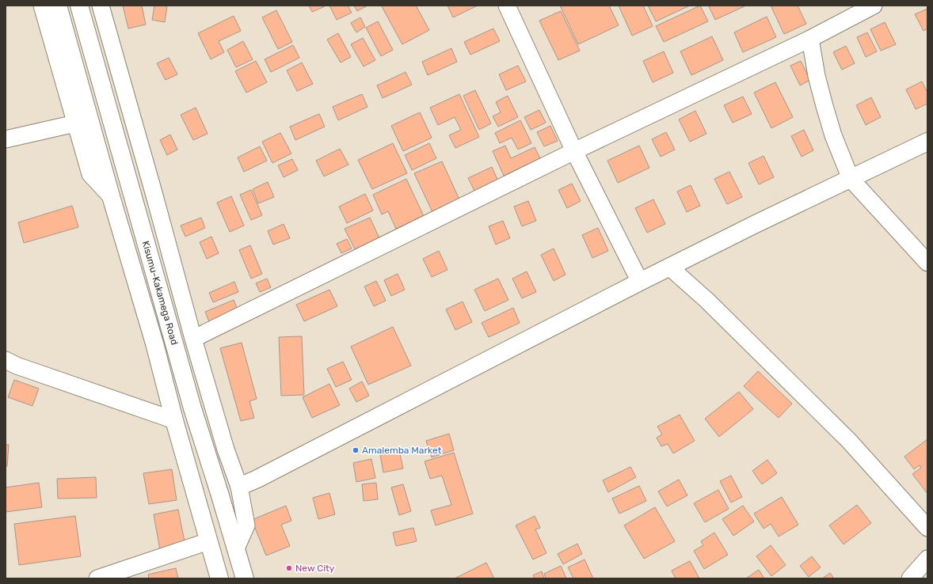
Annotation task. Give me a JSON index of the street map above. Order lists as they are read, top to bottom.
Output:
{
  "streets": {
    "main road": ["Kisumu-Kakamega Road"]
  },
  "places": ["Amalemba Market", "New City"]
}
